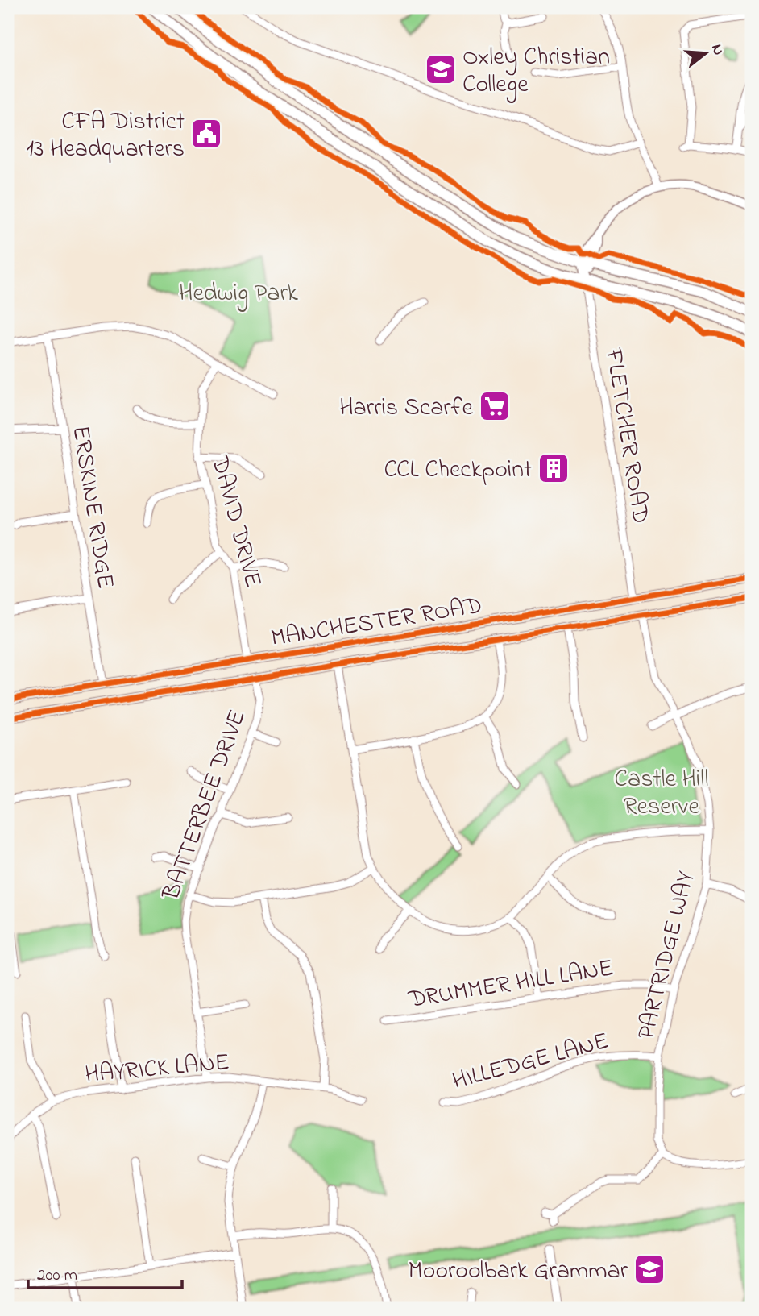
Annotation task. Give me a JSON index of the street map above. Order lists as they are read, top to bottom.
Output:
{
  "streets": {
    "main road": ["MANCHESTER ROAD"],
    "street": [
      "FLETCHER ROAD",
      "ERSKINE RIDGE",
      "DAVID DRIVE",
      "BATTERBEE DRIVE",
      "PARTRIDGE WAY",
      "DRUMMER HILL LANE",
      "HILLEDGE LANE",
      "HAYRICK LANE"
    ]
  },
  "crossings": [
    ["FLETCHER ROAD", "MANCHESTER ROAD"],
    ["ERSKINE RIDGE", "MANCHESTER ROAD"],
    ["DAVID DRIVE", "MANCHESTER ROAD"],
    ["MANCHESTER ROAD", "BATTERBEE DRIVE"],
    ["MANCHESTER ROAD", "PARTRIDGE WAY"],
    ["BATTERBEE DRIVE", "HAYRICK LANE"],
    ["PARTRIDGE WAY", "DRUMMER HILL LANE"],
    ["PARTRIDGE WAY", "HILLEDGE LANE"]
  ],
  "parks": ["Hedwig Park", "Castle Hill Reserve"],
  "places": {
    "school or university": ["Oxley Christian College", "Mooroolbark Grammar"],
    "public building": ["CFA District 13 Headquarters"],
    "supermarket": ["Harris Scarfe"],
    "building": ["CCL Checkpoint"]
  },
  "scale_bar": "200 m",
  "north": "right"
}
